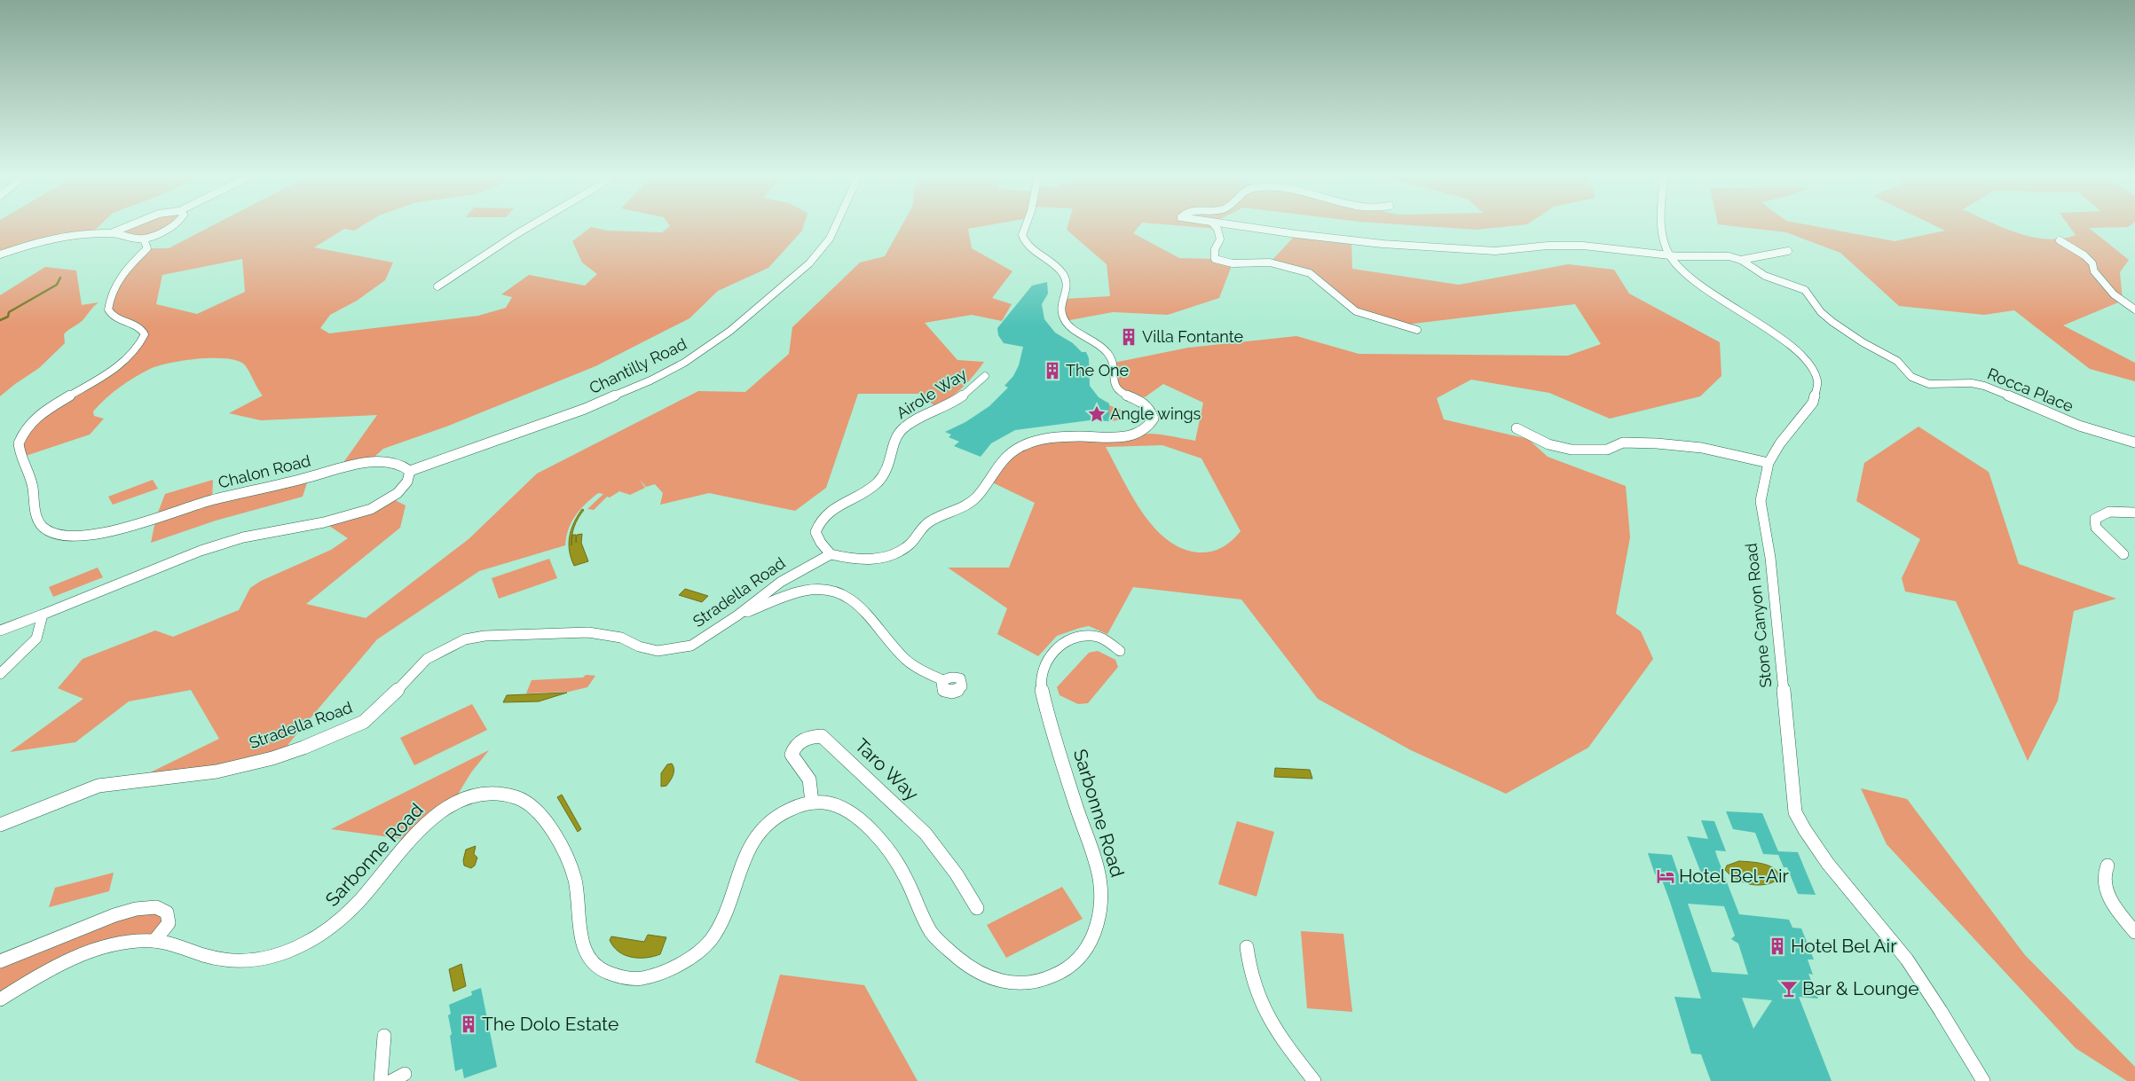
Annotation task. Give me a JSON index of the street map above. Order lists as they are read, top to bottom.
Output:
{
  "streets": {
    "street": [
      "Chantilly Road",
      "Rocca Place",
      "Airole Way",
      "Chalon Road",
      "Stradella Road",
      "Stone Canyon Road",
      "Taro Way",
      "Sarbonne Road"
    ]
  },
  "crossings": [
    ["Chantilly Road", "Chalon Road"],
    ["Airole Way", "Stradella Road"],
    ["Taro Way", "Sarbonne Road"]
  ],
  "places": {
    "building": [
      "Villa Fontante",
      "The One",
      "Hotel Bel Air",
      "The Dolo Estate"
    ],
    "place": ["Angle wings"],
    "hotel": ["Hotel Bel-Air"],
    "bar": ["Bar & Lounge"]
  }
}
